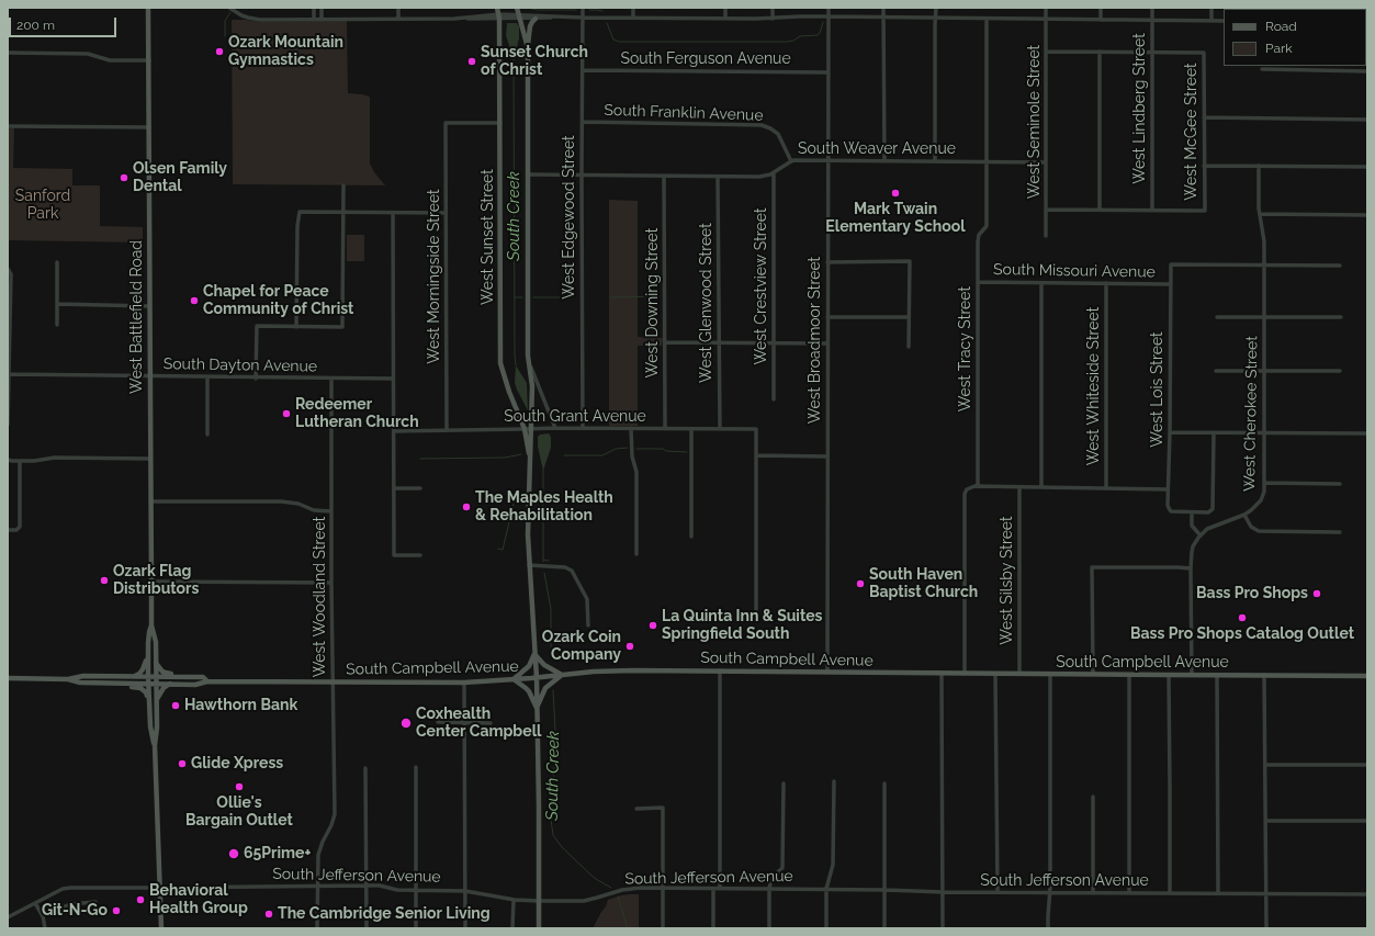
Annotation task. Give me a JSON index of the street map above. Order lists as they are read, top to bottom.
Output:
{
  "streets": {
    "main road": ["West Sunset Street", "West Battlefield Road", "South Campbell Avenue"],
    "street": [
      "South Ferguson Avenue",
      "West Lindberg Street",
      "South Franklin Avenue",
      "West Seminole Street",
      "West McGee Street",
      "South Weaver Avenue",
      "West Edgewood Street",
      "South Missouri Avenue",
      "West Morningside Street",
      "West Crestview Street",
      "West Downing Street",
      "West Glenwood Street",
      "West Broadmoor Street",
      "West Tracy Street",
      "South Dayton Avenue",
      "West Whiteside Street",
      "West Lois Street",
      "West Cherokee Street",
      "South Grant Avenue",
      "West Silsby Street",
      "West Woodland Street",
      "South Jefferson Avenue"
    ]
  },
  "crossings": [
    ["South Ferguson Avenue", "West Edgewood Street"],
    ["South Ferguson Avenue", "West Broadmoor Street"],
    ["West Lindberg Street", "West McGee Street"],
    ["South Franklin Avenue", "South Weaver Avenue"],
    ["South Franklin Avenue", "West Edgewood Street"],
    ["West Seminole Street", "South Weaver Avenue"],
    ["South Weaver Avenue", "West Edgewood Street"],
    ["South Weaver Avenue", "West Sunset Street"],
    ["South Weaver Avenue", "West Crestview Street"],
    ["South Weaver Avenue", "West Downing Street"],
    ["South Weaver Avenue", "West Glenwood Street"],
    ["South Weaver Avenue", "West Broadmoor Street"],
    ["South Weaver Avenue", "West Tracy Street"],
    ["West Edgewood Street", "South Grant Avenue"],
    ["West Sunset Street", "West Morningside Street"],
    ["West Sunset Street", "South Grant Avenue"],
    ["West Sunset Street", "South Campbell Avenue"],
    ["West Sunset Street", "South Jefferson Avenue"],
    ["South Missouri Avenue", "West Tracy Street"],
    ["South Missouri Avenue", "West Whiteside Street"],
    ["South Missouri Avenue", "West Lois Street"],
    ["West Morningside Street", "South Grant Avenue"],
    ["West Downing Street", "South Grant Avenue"],
    ["West Glenwood Street", "South Grant Avenue"],
    ["West Battlefield Road", "South Dayton Avenue"],
    ["West Battlefield Road", "South Campbell Avenue"],
    ["West Battlefield Road", "South Jefferson Avenue"],
    ["West Broadmoor Street", "South Campbell Avenue"],
    ["South Dayton Avenue", "West Woodland Street"],
    ["West Lois Street", "West Cherokee Street"],
    ["West Silsby Street", "South Campbell Avenue"],
    ["West Woodland Street", "South Campbell Avenue"],
    ["West Woodland Street", "South Jefferson Avenue"]
  ],
  "water": ["South Creek"],
  "parks": ["Sanford Park"],
  "places": [
    "Ozark Mountain Gymnastics",
    "Sunset Church of Christ",
    "Olsen Family Dental",
    "Mark Twain Elementary School",
    "Chapel for Peace Community of Christ",
    "Redeemer Lutheran Church",
    "The Maples Health & Rehabilitation",
    "Ozark Flag Distributors",
    "South Haven Baptist Church",
    "Bass Pro Shops",
    "Bass Pro Shops Catalog Outlet",
    "La Quinta Inn & Suites Springfield South",
    "Ozark Coin Company",
    "Hawthorn Bank",
    "Coxhealth Center Campbell",
    "Glide Xpress",
    "Ollie's Bargain Outlet",
    "65Prime+",
    "Behavioral Health Group",
    "Git-N-Go",
    "The Cambridge Senior Living"
  ],
  "legend": ["Road", "Park"],
  "scale_bar": "200 m"
}
